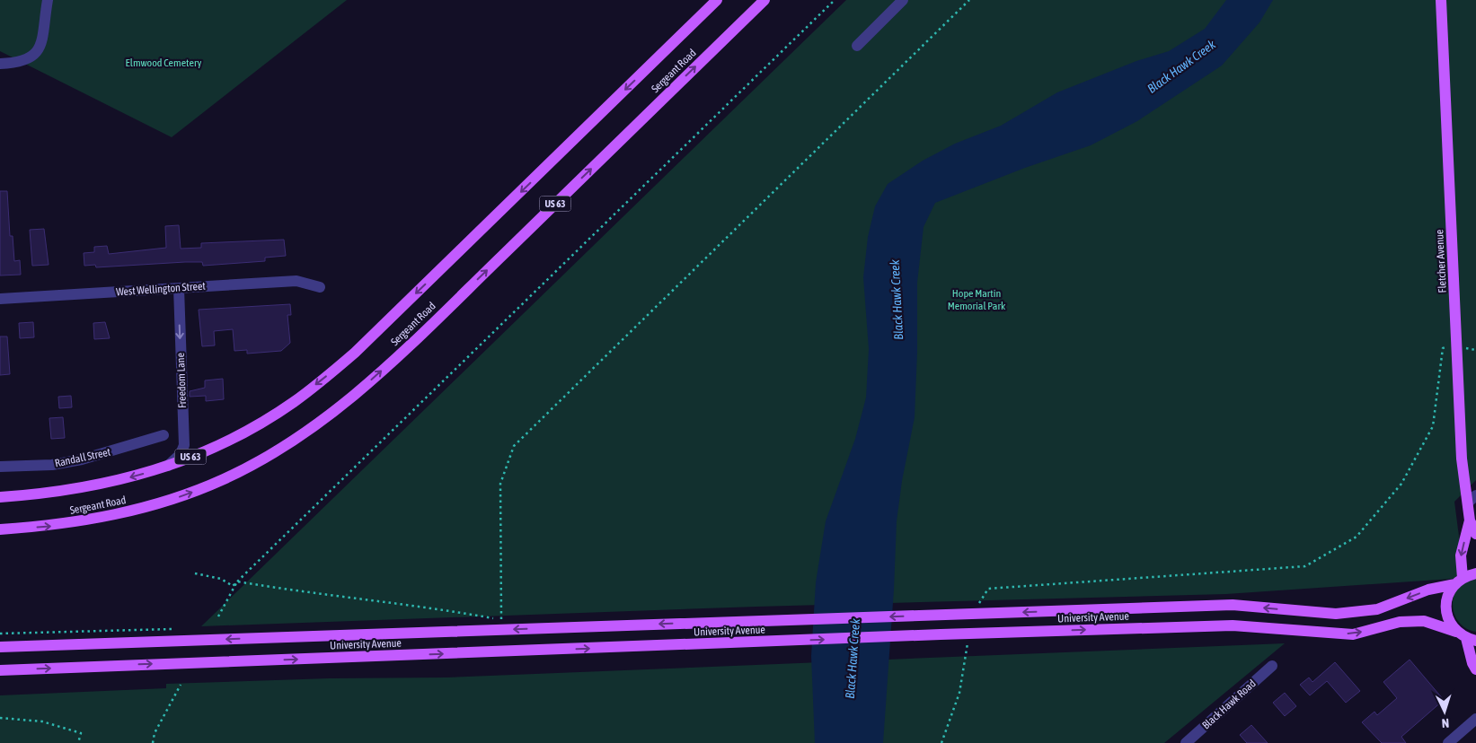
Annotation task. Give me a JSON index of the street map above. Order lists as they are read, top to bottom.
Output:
{
  "streets": {
    "main road": [
      "Sergeant Road",
      "US 63",
      "Fletcher Avenue",
      "University Avenue"
    ],
    "street": [
      "West Wellington Street",
      "Freedom Lane",
      "Randall Street",
      "Black Hawk Road"
    ]
  },
  "crossings": [
    ["Sergeant Road", "Freedom Lane"],
    ["Fletcher Avenue", "University Avenue"],
    ["West Wellington Street", "Freedom Lane"]
  ],
  "one_way": ["Freedom Lane"],
  "water": ["Black Hawk Creek"],
  "parks": ["Elmwood Cemetery", "Hope Martin Memorial Park"],
  "north": "bottom"
}
